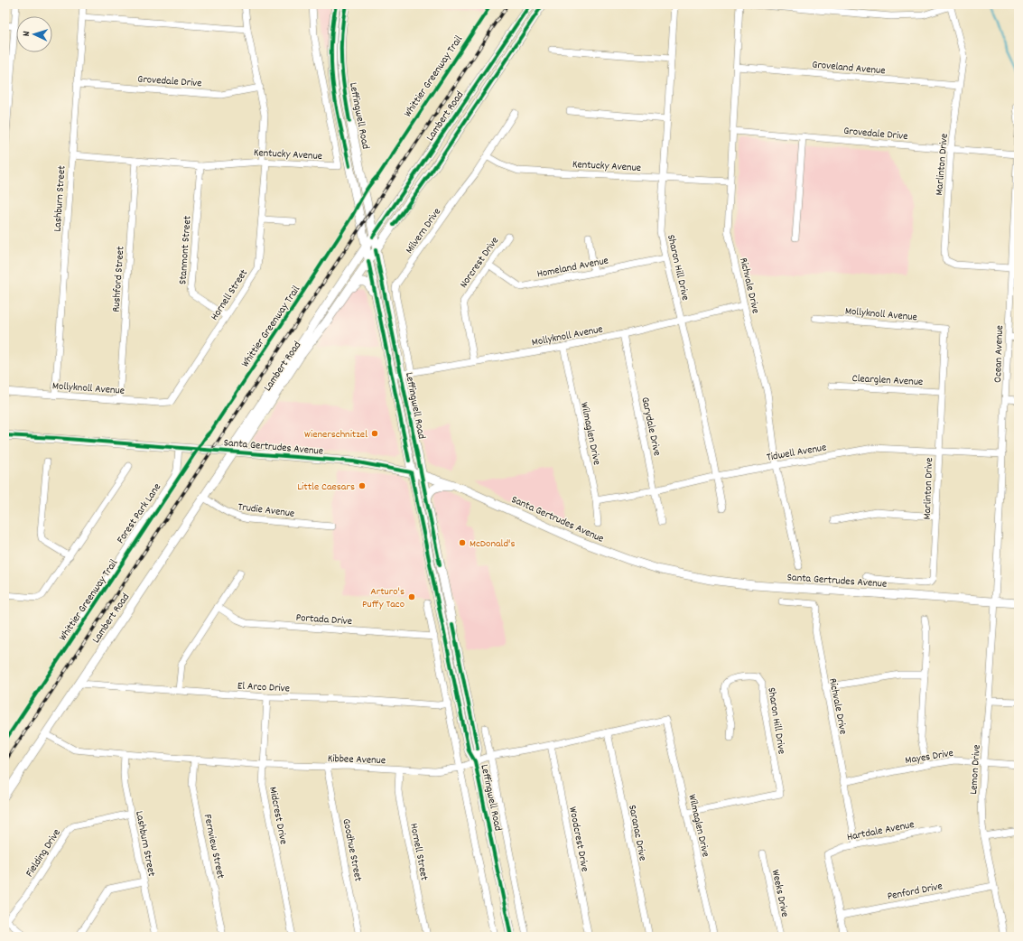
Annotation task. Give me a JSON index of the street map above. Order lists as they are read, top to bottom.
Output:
{
  "streets": {
    "main road": ["Leffingwell Road", "Lambert Road", "Santa Gertrudes Avenue"],
    "street": [
      "Groveland Avenue",
      "Grovedale Drive",
      "Kentucky Avenue",
      "Marlinton Drive",
      "Lashburn Street",
      "Milvern Drive",
      "Stanmont Street",
      "Norcrest Drive",
      "Homeland Avenue",
      "Sharon Hill Drive",
      "Rushford Street",
      "Richvale Drive",
      "Hornell Street",
      "Mollyknoll Avenue",
      "Ocean Avenue",
      "Clearglen Avenue",
      "Garydale Drive",
      "Wilmaglen Drive",
      "Tidwell Avenue",
      "Trudie Avenue",
      "Forest Park Lane",
      "Portada Drive",
      "El Arco Drive",
      "Mayes Drive",
      "Kibbee Avenue",
      "Lemon Drive",
      "Midcrest Drive",
      "Hartdale Avenue",
      "Saranac Drive",
      "Woodcrest Drive",
      "Fernview Street",
      "Goodhue Street",
      "Fielding Drive",
      "Penford Drive",
      "Weeks Drive"
    ],
    "cycle path": ["Whittier Greenway Trail"]
  },
  "crossings": [
    ["Groveland Avenue", "Marlinton Drive"],
    ["Groveland Avenue", "Richvale Drive"],
    ["Grovedale Drive", "Marlinton Drive"],
    ["Grovedale Drive", "Lashburn Street"],
    ["Grovedale Drive", "Richvale Drive"],
    ["Grovedale Drive", "Hornell Street"],
    ["Grovedale Drive", "Ocean Avenue"],
    ["Leffingwell Road", "Lambert Road"],
    ["Leffingwell Road", "Mollyknoll Avenue"],
    ["Leffingwell Road", "Santa Gertrudes Avenue"],
    ["Leffingwell Road", "Kibbee Avenue"],
    ["Lambert Road", "Santa Gertrudes Avenue"],
    ["Lambert Road", "Trudie Avenue"],
    ["Lambert Road", "El Arco Drive"],
    ["Lambert Road", "Kibbee Avenue"],
    ["Kentucky Avenue", "Lashburn Street"],
    ["Kentucky Avenue", "Milvern Drive"],
    ["Kentucky Avenue", "Stanmont Street"],
    ["Kentucky Avenue", "Sharon Hill Drive"],
    ["Kentucky Avenue", "Rushford Street"],
    ["Kentucky Avenue", "Richvale Drive"],
    ["Kentucky Avenue", "Hornell Street"],
    ["Marlinton Drive", "Mollyknoll Avenue"],
    ["Marlinton Drive", "Ocean Avenue"],
    ["Marlinton Drive", "Clearglen Avenue"],
    ["Marlinton Drive", "Tidwell Avenue"],
    ["Lashburn Street", "Mollyknoll Avenue"],
    ["Lashburn Street", "Kibbee Avenue"],
    ["Lashburn Street", "Fielding Drive"],
    ["Milvern Drive", "Mollyknoll Avenue"],
    ["Stanmont Street", "Hornell Street"],
    ["Norcrest Drive", "Homeland Avenue"],
    ["Norcrest Drive", "Mollyknoll Avenue"],
    ["Homeland Avenue", "Sharon Hill Drive"],
    ["Sharon Hill Drive", "Mollyknoll Avenue"],
    ["Sharon Hill Drive", "Wilmaglen Drive"],
    ["Sharon Hill Drive", "Tidwell Avenue"],
    ["Rushford Street", "Mollyknoll Avenue"],
    ["Richvale Drive", "Mollyknoll Avenue"],
    ["Richvale Drive", "Tidwell Avenue"],
    ["Richvale Drive", "Mayes Drive"],
    ["Richvale Drive", "Hartdale Avenue"],
    ["Hornell Street", "Mollyknoll Avenue"],
    ["Hornell Street", "Kibbee Avenue"],
    ["Mollyknoll Avenue", "Garydale Drive"],
    ["Mollyknoll Avenue", "Wilmaglen Drive"],
    ["Ocean Avenue", "Santa Gertrudes Avenue"],
    ["Ocean Avenue", "Tidwell Avenue"],
    ["Ocean Avenue", "Lemon Drive"],
    ["Garydale Drive", "Tidwell Avenue"],
    ["Wilmaglen Drive", "Tidwell Avenue"],
    ["Wilmaglen Drive", "Kibbee Avenue"],
    ["Santa Gertrudes Avenue", "Forest Park Lane"],
    ["Santa Gertrudes Avenue", "Lemon Drive"],
    ["El Arco Drive", "Midcrest Drive"],
    ["Mayes Drive", "Lemon Drive"],
    ["Kibbee Avenue", "Midcrest Drive"],
    ["Kibbee Avenue", "Saranac Drive"],
    ["Kibbee Avenue", "Woodcrest Drive"],
    ["Kibbee Avenue", "Fernview Street"],
    ["Kibbee Avenue", "Goodhue Street"],
    ["Lemon Drive", "Penford Drive"],
    ["Hartdale Avenue", "Penford Drive"]
  ],
  "places": [
    "Wienerschnitzel",
    "Little Caesars",
    "McDonald's",
    "Arturo's Puffy Taco"
  ],
  "north": "left"
}
